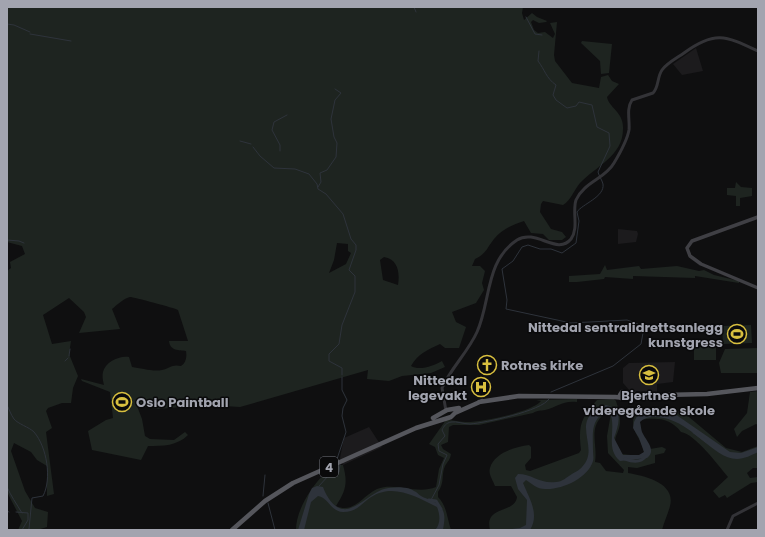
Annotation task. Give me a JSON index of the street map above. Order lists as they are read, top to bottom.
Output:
{
  "streets": {
    "highway": ["4"]
  },
  "places": {
    "sports": ["Nittedal sentralidrettsanlegg kunstgress", "Oslo Paintball"],
    "church": ["Rotnes kirke"],
    "school or university": ["Bjertnes videregående skole"],
    "hospital": ["Nittedal legevakt"]
  }
}
